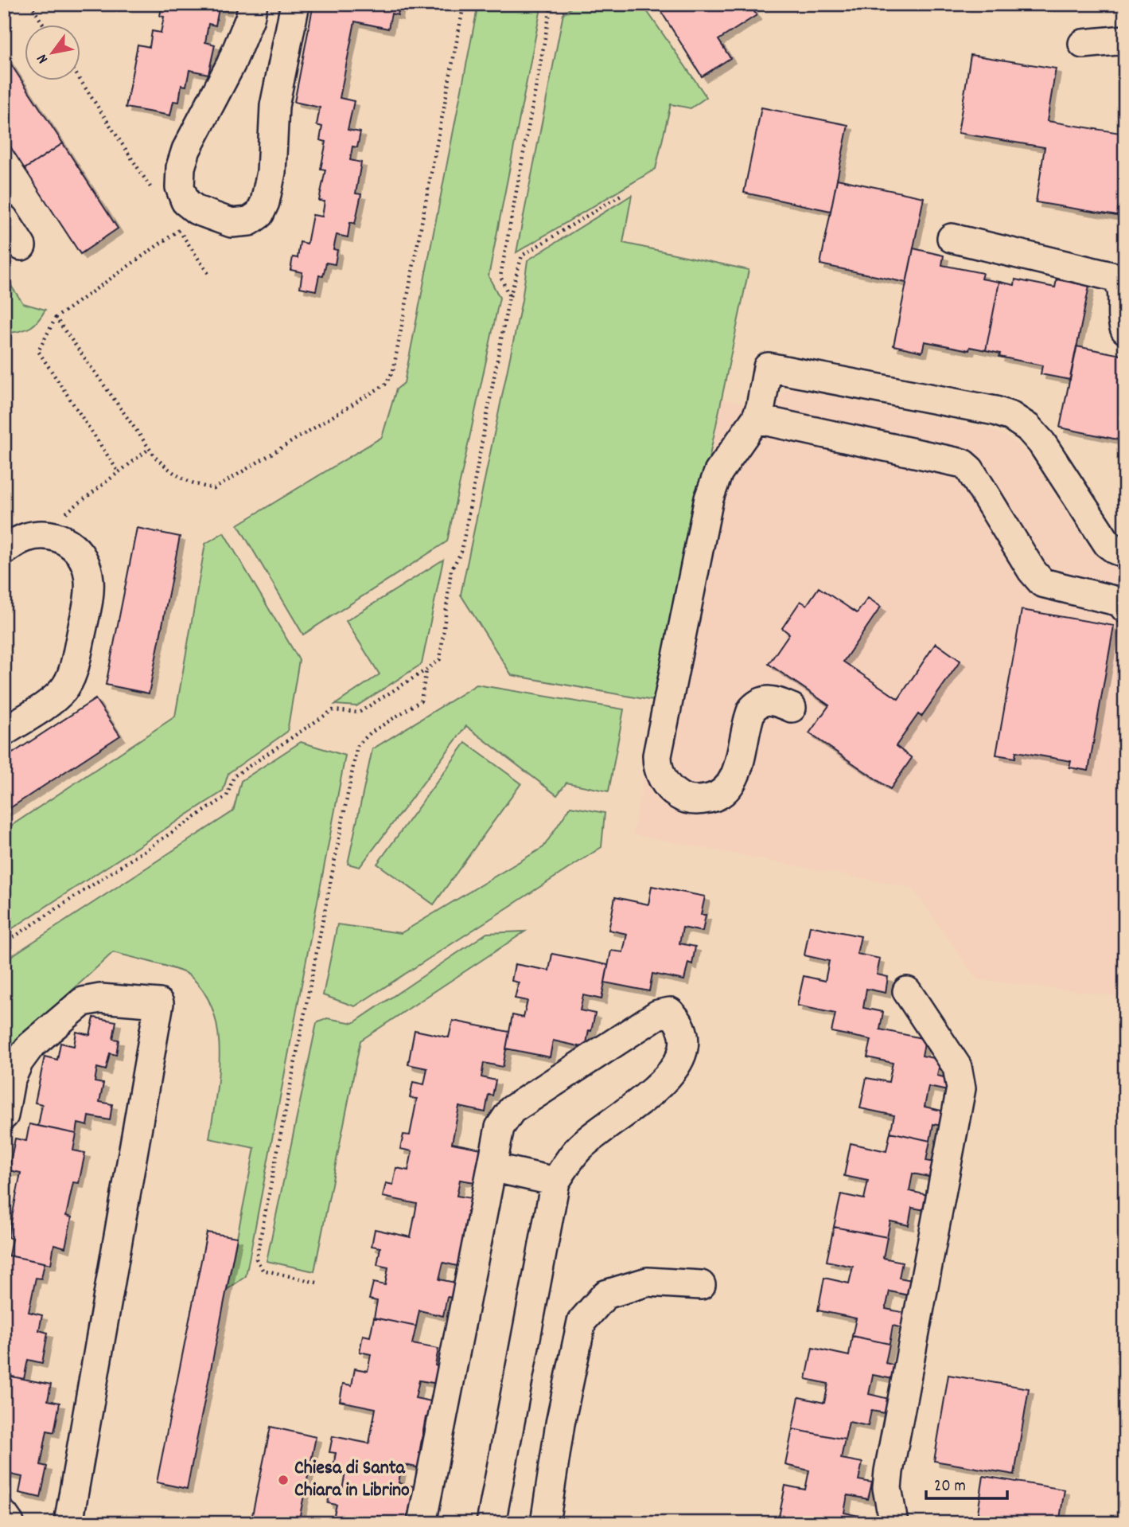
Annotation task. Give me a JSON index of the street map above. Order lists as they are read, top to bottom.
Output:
{
  "places": ["Chiesa di Santa Chiara in Librino"],
  "scale_bar": "20 m",
  "north": "bottom left"
}
